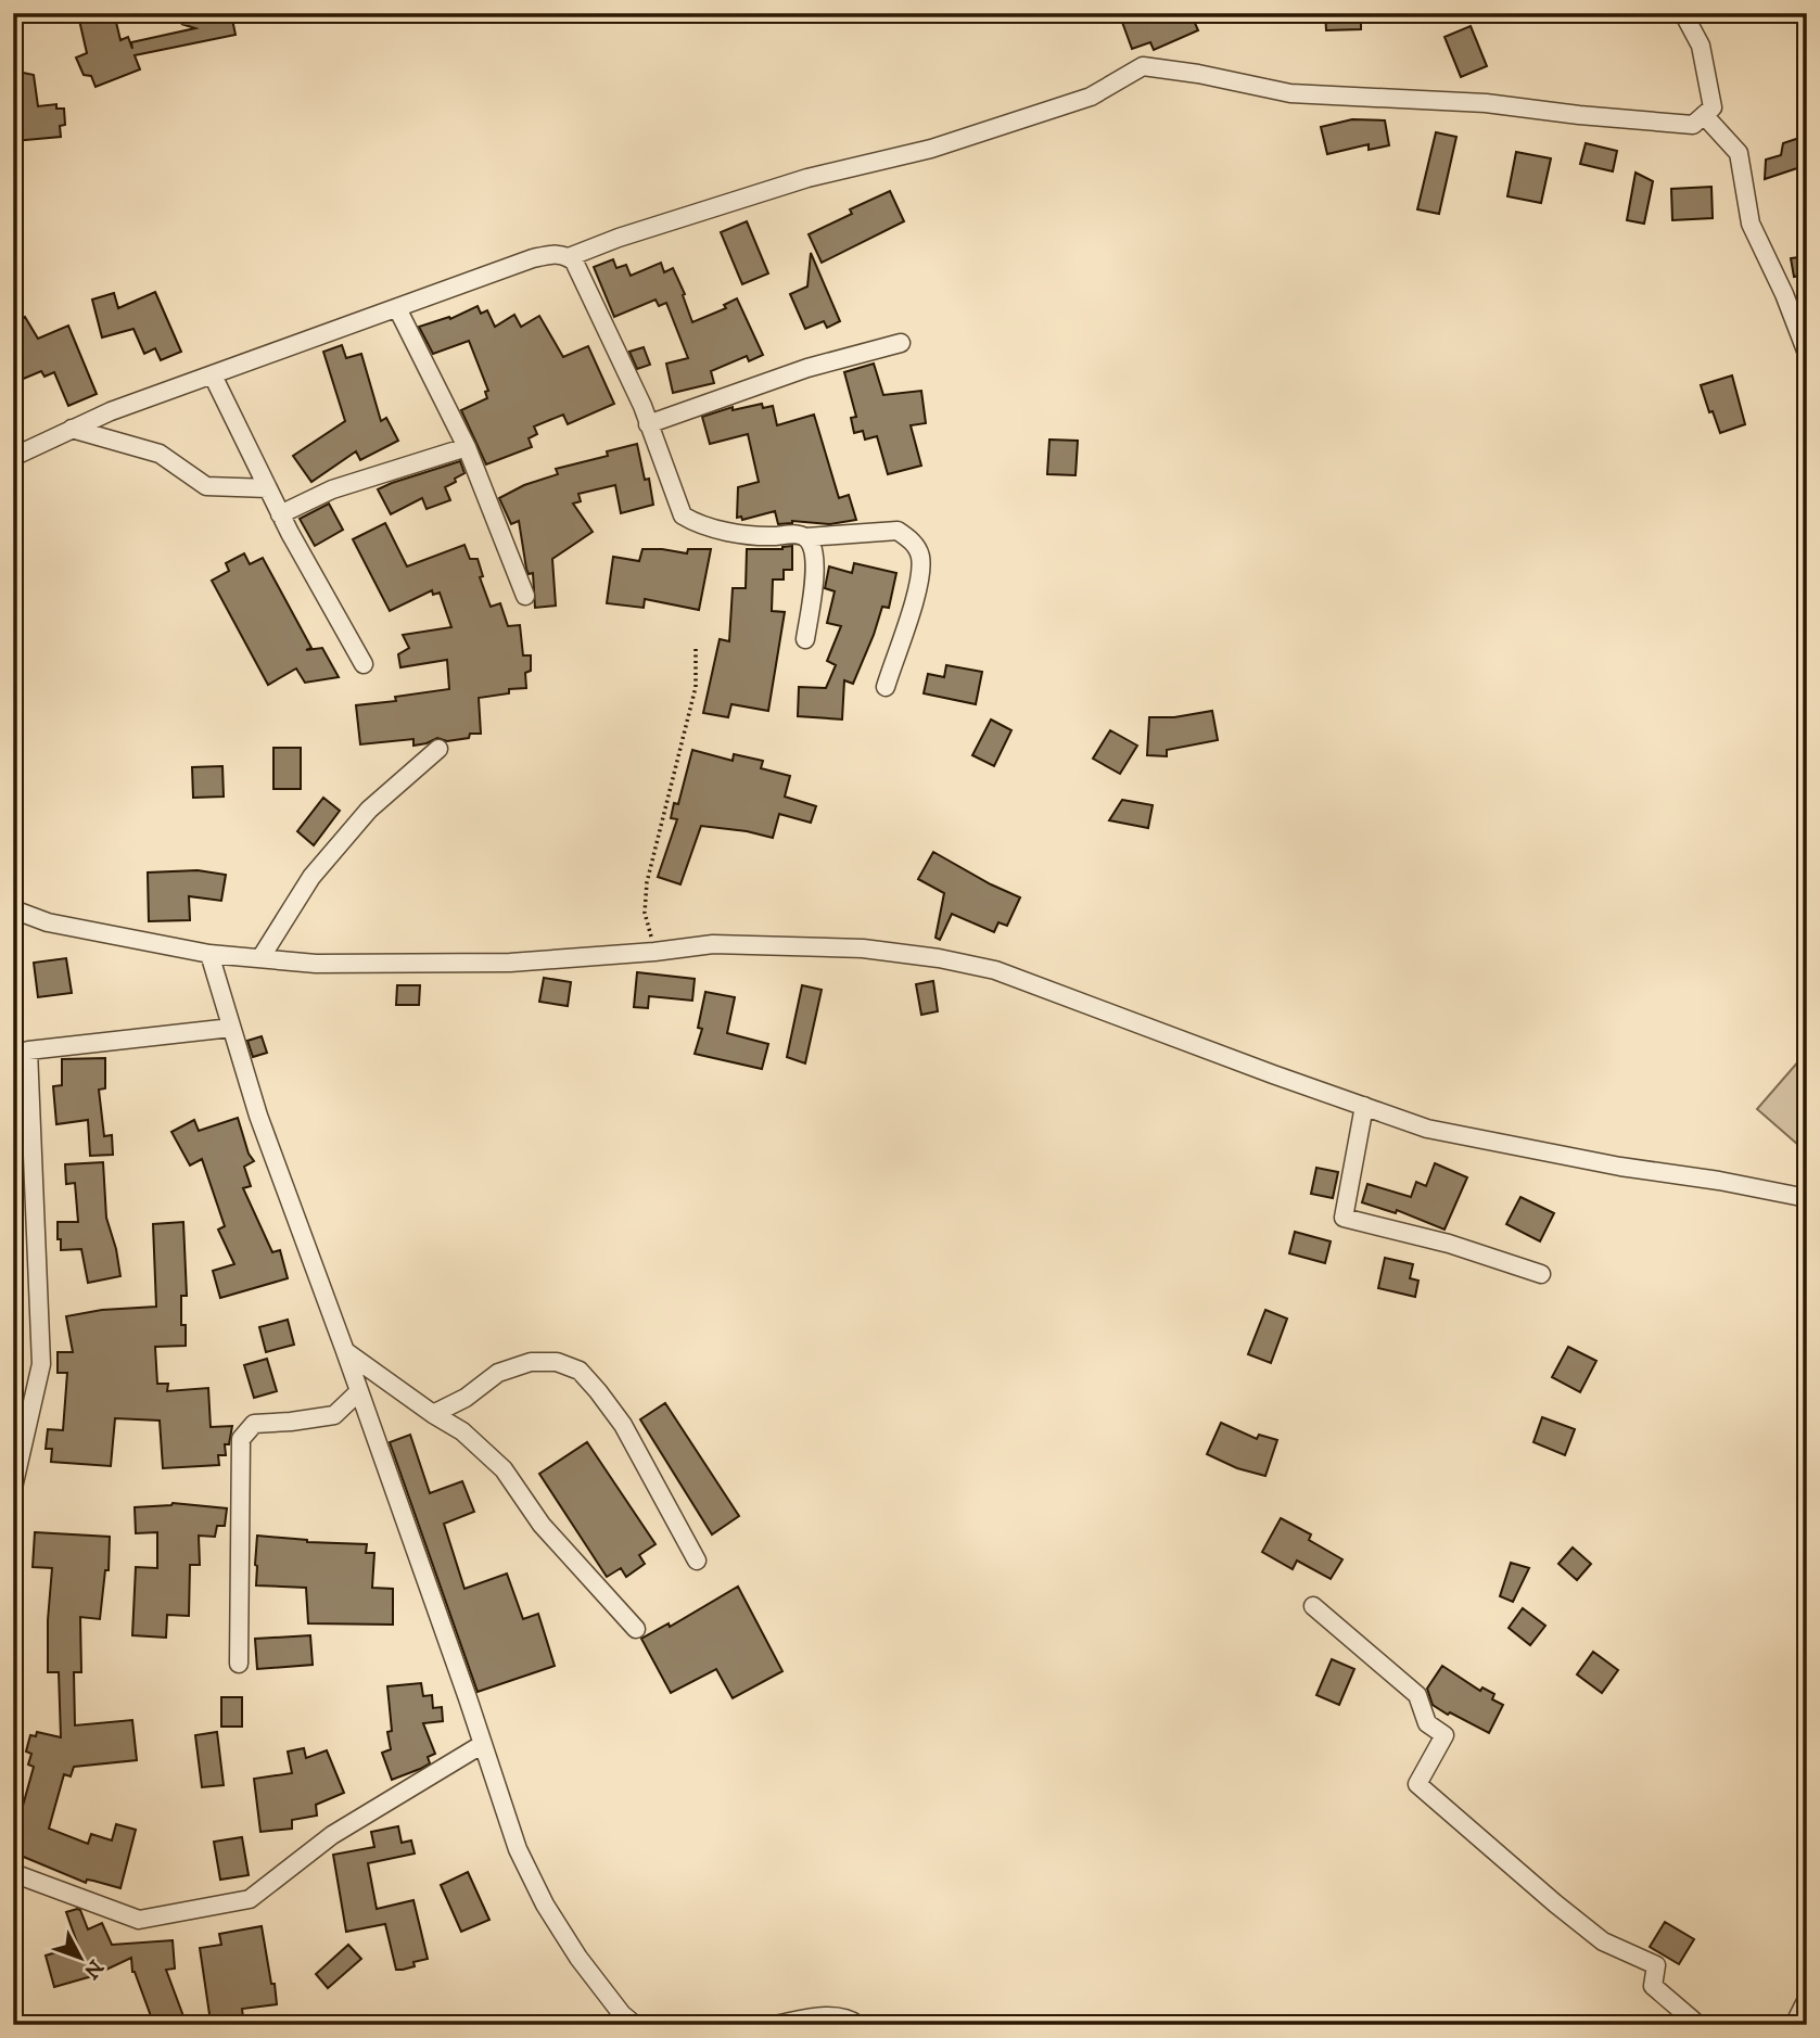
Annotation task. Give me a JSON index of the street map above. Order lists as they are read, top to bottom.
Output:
{
  "north": "bottom right"
}
